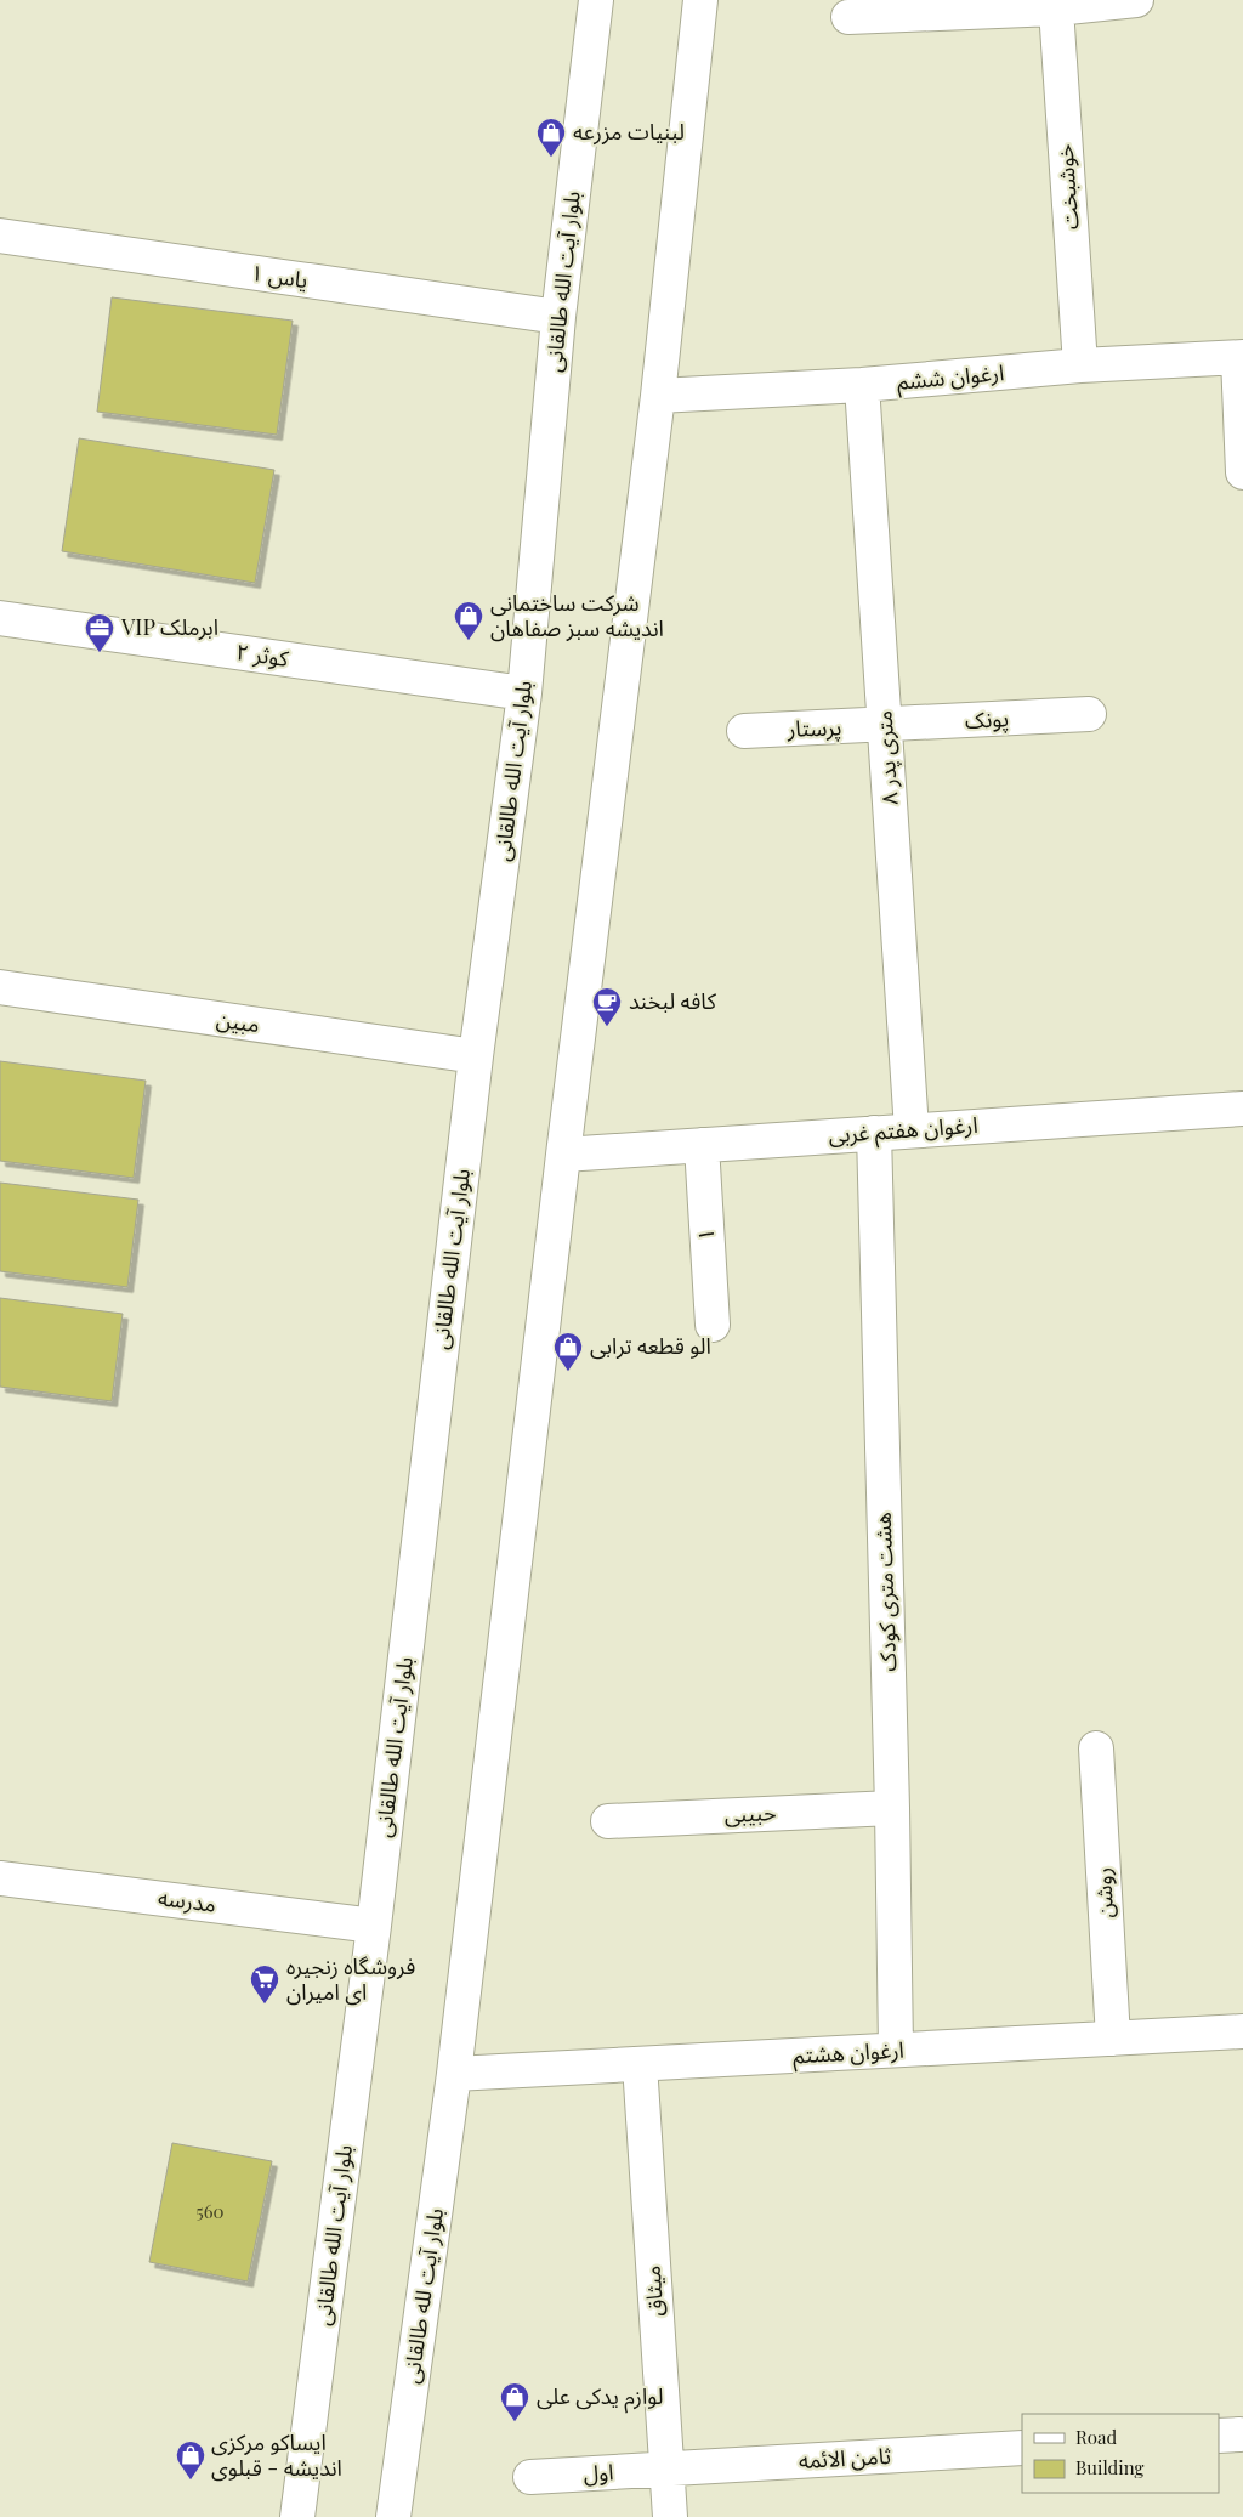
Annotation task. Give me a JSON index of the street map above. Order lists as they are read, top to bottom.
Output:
{
  "streets": {
    "street": [
      "خوشبخت",
      "یاس ۱",
      "بلوار آیت الله طالقانی",
      "ارغوان ششم",
      "کوثر ۲",
      "پونک",
      "پرستار",
      "۸ متری پدر",
      "مبین",
      "ارغوان هفتم غربی",
      "۱",
      "هشت متری کودک",
      "حبیبی",
      "روشن",
      "مدرسه",
      "ارغوان هشتم",
      "میثاق",
      "بلوار آیت لله طالقانی",
      "ثامن الائمه",
      "اول"
    ]
  },
  "crossings": [
    ["خوشبخت", "ارغوان ششم"],
    ["یاس ۱", "بلوار آیت الله طالقانی"],
    ["بلوار آیت الله طالقانی", "کوثر ۲"],
    ["بلوار آیت الله طالقانی", "مبین"],
    ["بلوار آیت الله طالقانی", "مدرسه"],
    ["ارغوان ششم", "۸ متری پدر"],
    ["پونک", "پرستار"],
    ["پونک", "۸ متری پدر"],
    ["پرستار", "۸ متری پدر"],
    ["۸ متری پدر", "ارغوان هفتم غربی"],
    ["ارغوان هفتم غربی", "۱"],
    ["ارغوان هفتم غربی", "هشت متری کودک"],
    ["هشت متری کودک", "حبیبی"],
    ["هشت متری کودک", "ارغوان هشتم"],
    ["روشن", "ارغوان هشتم"],
    ["ارغوان هشتم", "میثاق"],
    ["ارغوان هشتم", "بلوار آیت لله طالقانی"],
    ["میثاق", "ثامن الائمه"],
    ["میثاق", "اول"],
    ["ثامن الائمه", "اول"]
  ],
  "places": {
    "shop": [
      "لبنیات مزرعه",
      "شرکت ساختمانی اندیشه سبز صفاهان",
      "الو قطعه ترابی",
      "لوازم یدکی علی",
      "ایساکو مرکزی اندیشه - قبلوی"
    ],
    "office": ["VIP ابرملک"],
    "cafe": ["کافه لبخند"],
    "supermarket": ["فروشگاه زنجیره ای امیران"]
  },
  "house_numbers": ["560"],
  "legend": ["Road", "Building"]
}
